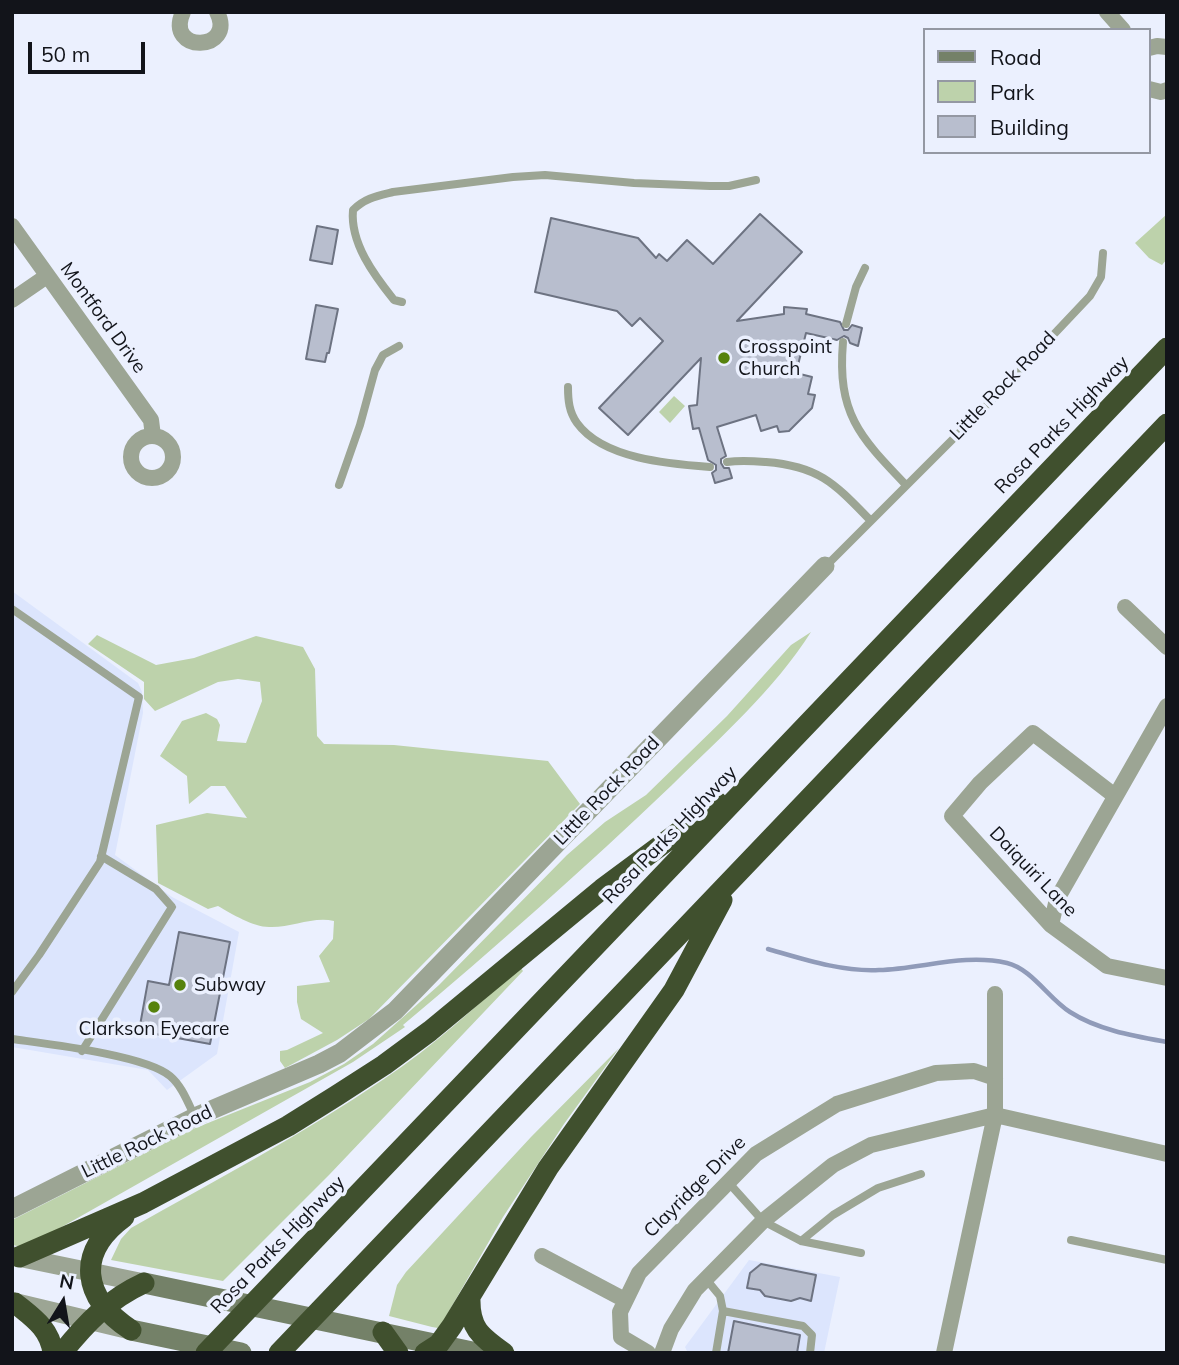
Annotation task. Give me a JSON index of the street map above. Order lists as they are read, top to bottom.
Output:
{
  "streets": {
    "highway": ["Rosa Parks Highway"],
    "street": [
      "Montford Drive",
      "Little Rock Road",
      "Daiquiri Lane",
      "Clayridge Drive"
    ]
  },
  "places": ["Crosspoint Church", "Subway", "Clarkson Eyecare"],
  "legend": ["Road", "Park", "Building"],
  "scale_bar": "50 m",
  "north": "top"
}
